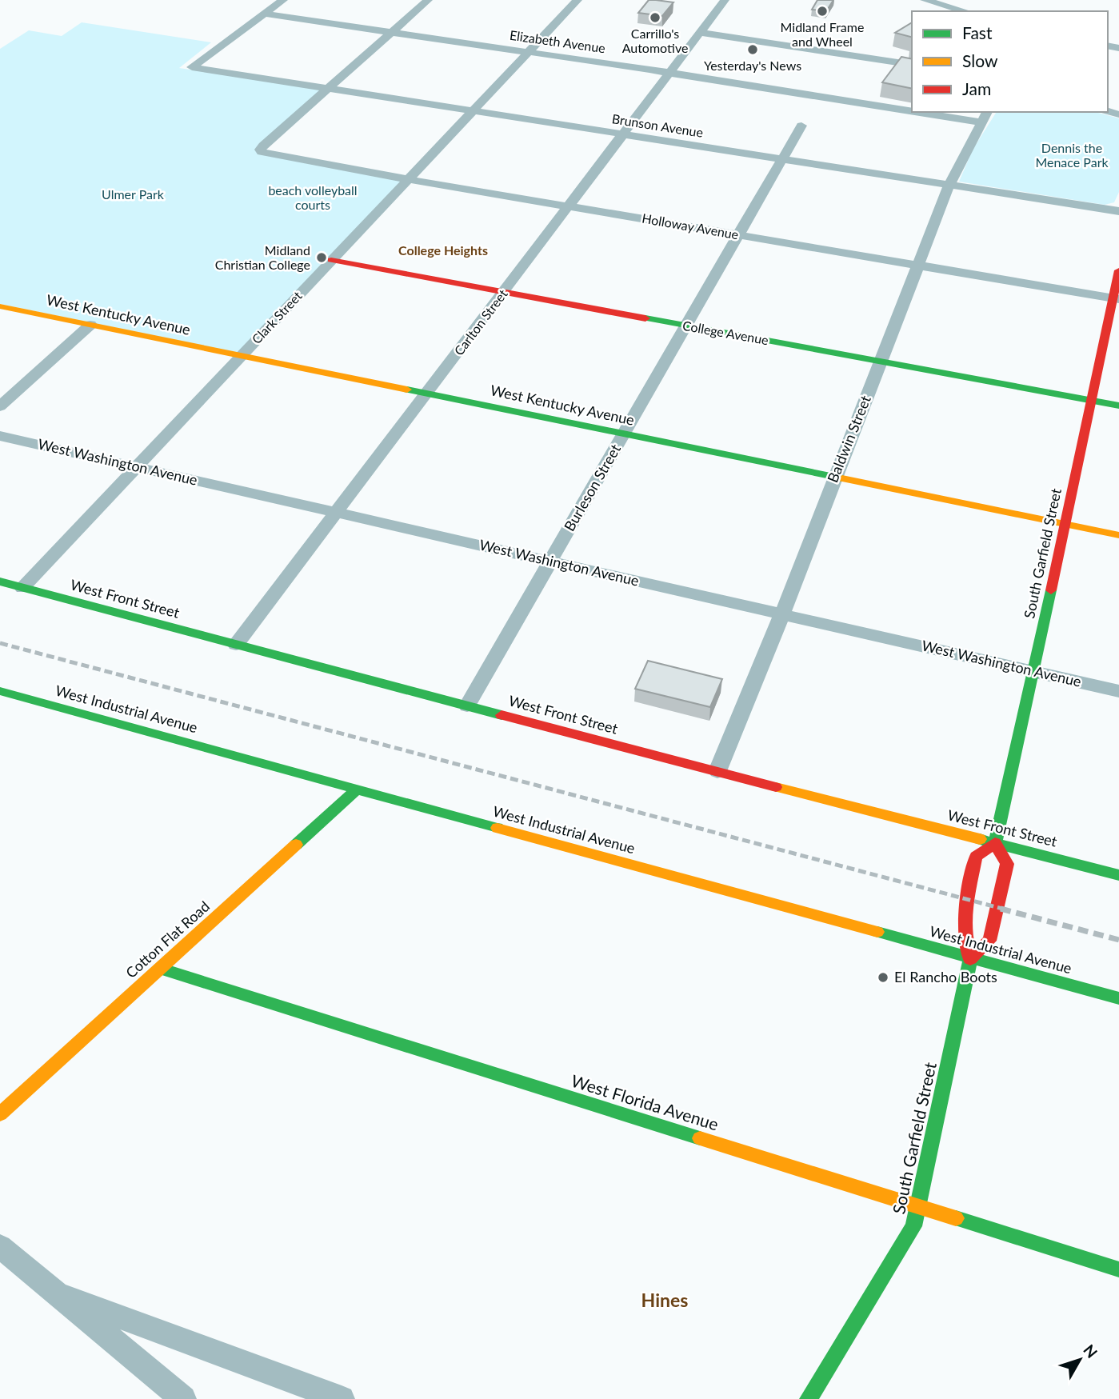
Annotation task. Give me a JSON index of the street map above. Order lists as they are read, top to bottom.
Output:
{
  "streets": {
    "street": [
      "Elizabeth Avenue",
      "Brunson Avenue",
      "Holloway Avenue",
      "West Kentucky Avenue",
      "Clark Street",
      "Carlton Street",
      "College Avenue",
      "Baldwin Street",
      "West Washington Avenue",
      "Burleson Street",
      "South Garfield Street",
      "West Front Street",
      "West Industrial Avenue",
      "Cotton Flat Road",
      "West Florida Avenue"
    ]
  },
  "crossings": [
    ["Elizabeth Avenue", "Brunson Avenue"],
    ["Elizabeth Avenue", "Clark Street"],
    ["Elizabeth Avenue", "Carlton Street"],
    ["Elizabeth Avenue", "Baldwin Street"],
    ["Brunson Avenue", "Clark Street"],
    ["Brunson Avenue", "Carlton Street"],
    ["Brunson Avenue", "Baldwin Street"],
    ["Brunson Avenue", "Burleson Street"],
    ["Holloway Avenue", "Clark Street"],
    ["Holloway Avenue", "Carlton Street"],
    ["Holloway Avenue", "Baldwin Street"],
    ["Holloway Avenue", "Burleson Street"],
    ["Holloway Avenue", "South Garfield Street"],
    ["West Kentucky Avenue", "Clark Street"],
    ["West Kentucky Avenue", "Carlton Street"],
    ["West Kentucky Avenue", "Baldwin Street"],
    ["West Kentucky Avenue", "Burleson Street"],
    ["West Kentucky Avenue", "South Garfield Street"],
    ["Clark Street", "College Avenue"],
    ["Clark Street", "West Washington Avenue"],
    ["Clark Street", "West Front Street"],
    ["Carlton Street", "College Avenue"],
    ["Carlton Street", "West Washington Avenue"],
    ["Carlton Street", "West Front Street"],
    ["College Avenue", "Baldwin Street"],
    ["College Avenue", "Burleson Street"],
    ["College Avenue", "South Garfield Street"],
    ["Baldwin Street", "West Washington Avenue"],
    ["Baldwin Street", "West Front Street"],
    ["West Washington Avenue", "Burleson Street"],
    ["West Washington Avenue", "South Garfield Street"],
    ["Burleson Street", "West Front Street"],
    ["South Garfield Street", "West Front Street"],
    ["South Garfield Street", "West Industrial Avenue"],
    ["South Garfield Street", "West Florida Avenue"],
    ["West Industrial Avenue", "Cotton Flat Road"],
    ["Cotton Flat Road", "West Florida Avenue"]
  ],
  "districts": ["College Heights", "Hines"],
  "parks": ["Dennis the Menace Park", "beach volleyball courts", "Ulmer Park"],
  "places": [
    "Midland Frame and Wheel",
    "Carrillo's Automotive",
    "Yesterday's News",
    "Midland Christian College",
    "El Rancho Boots"
  ],
  "legend": ["Fast", "Slow", "Jam"],
  "north": "top right"
}
